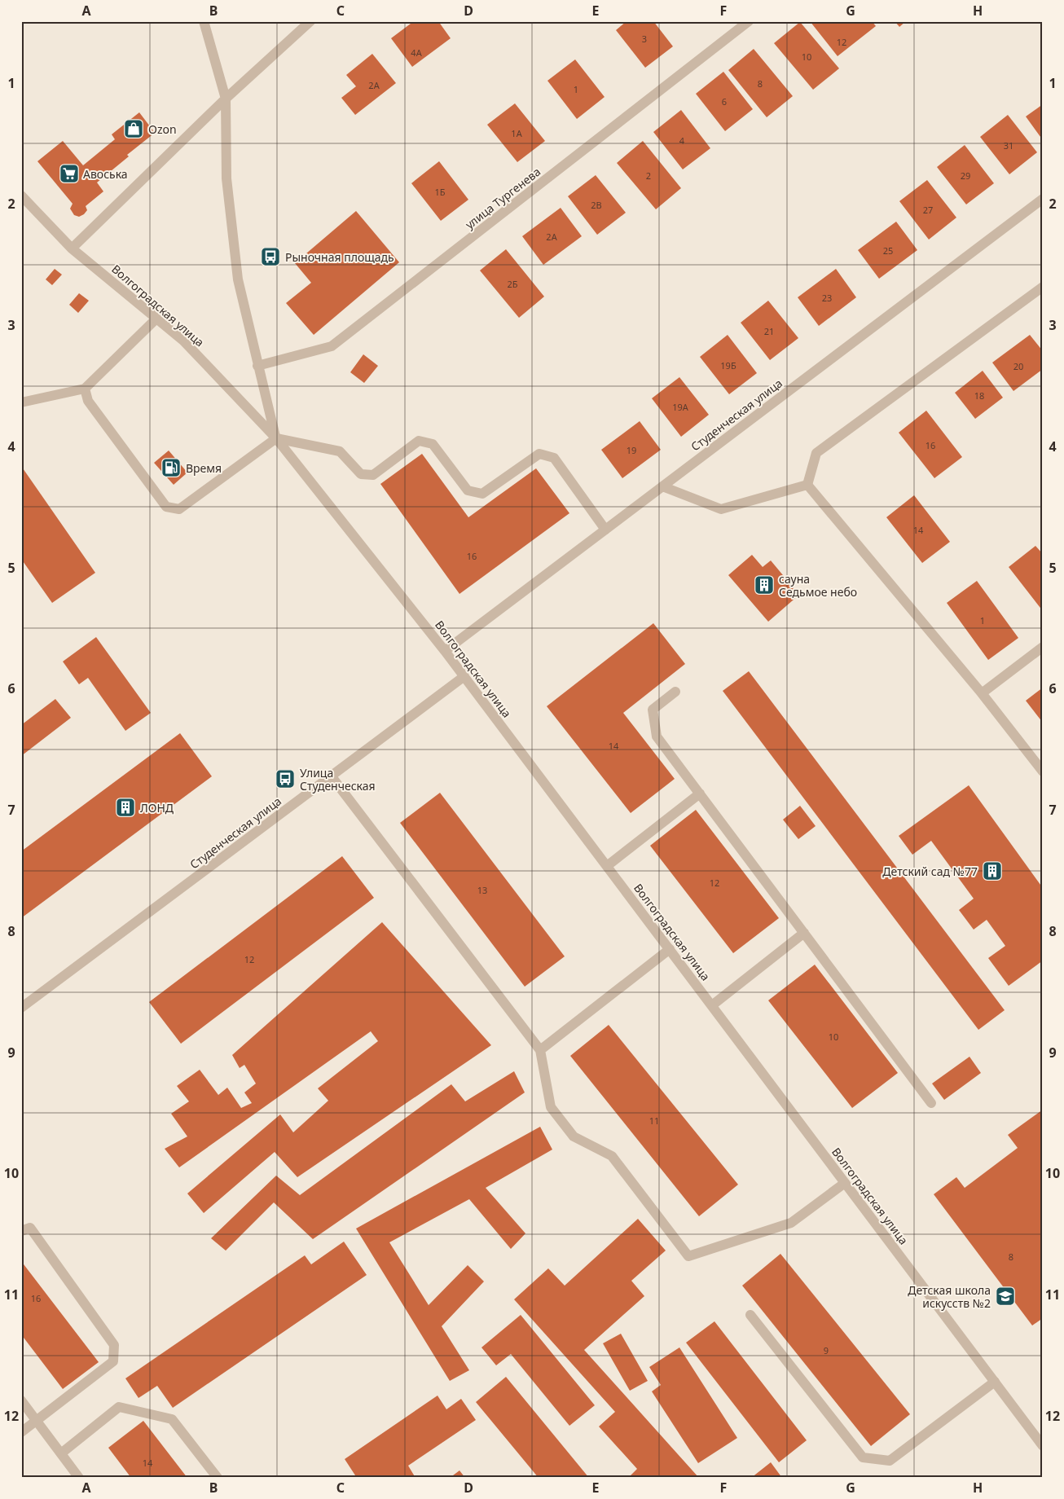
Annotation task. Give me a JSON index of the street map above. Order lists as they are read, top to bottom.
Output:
{
  "streets": {
    "street": ["улица Тургенева", "Волгоградская улица", "Студенческая улица"]
  },
  "crossings": [
    ["улица Тургенева", "Волгоградская улица"],
    ["Волгоградская улица", "Студенческая улица"]
  ],
  "places": {
    "shop": ["Ozon"],
    "supermarket": ["Авоська"],
    "bus stop": ["Рыночная площадь", "Улица Студенческая"],
    "fuel station": ["Время"],
    "building": ["сауна Седьмое небо", "ЛОНД", "Детский сад №77"],
    "school or university": ["Детская школа искусств №2"]
  },
  "house_numbers": [
    "3",
    "12",
    "4А",
    "10",
    "8",
    "2А",
    "1",
    "6",
    "1А",
    "4",
    "31",
    "2",
    "29",
    "1Б",
    "2В",
    "27",
    "2А",
    "25",
    "2Б",
    "23",
    "21",
    "19Б",
    "20",
    "18",
    "19А",
    "16",
    "19",
    "14",
    "16",
    "1",
    "14",
    "12",
    "13",
    "12",
    "10",
    "11",
    "8",
    "16",
    "9",
    "14"
  ],
  "grid": {
    "columns": [
      "A",
      "B",
      "C",
      "D",
      "E",
      "F",
      "G",
      "H"
    ],
    "rows": [
      "1",
      "2",
      "3",
      "4",
      "5",
      "6",
      "7",
      "8",
      "9",
      "10",
      "11",
      "12"
    ]
  }
}
